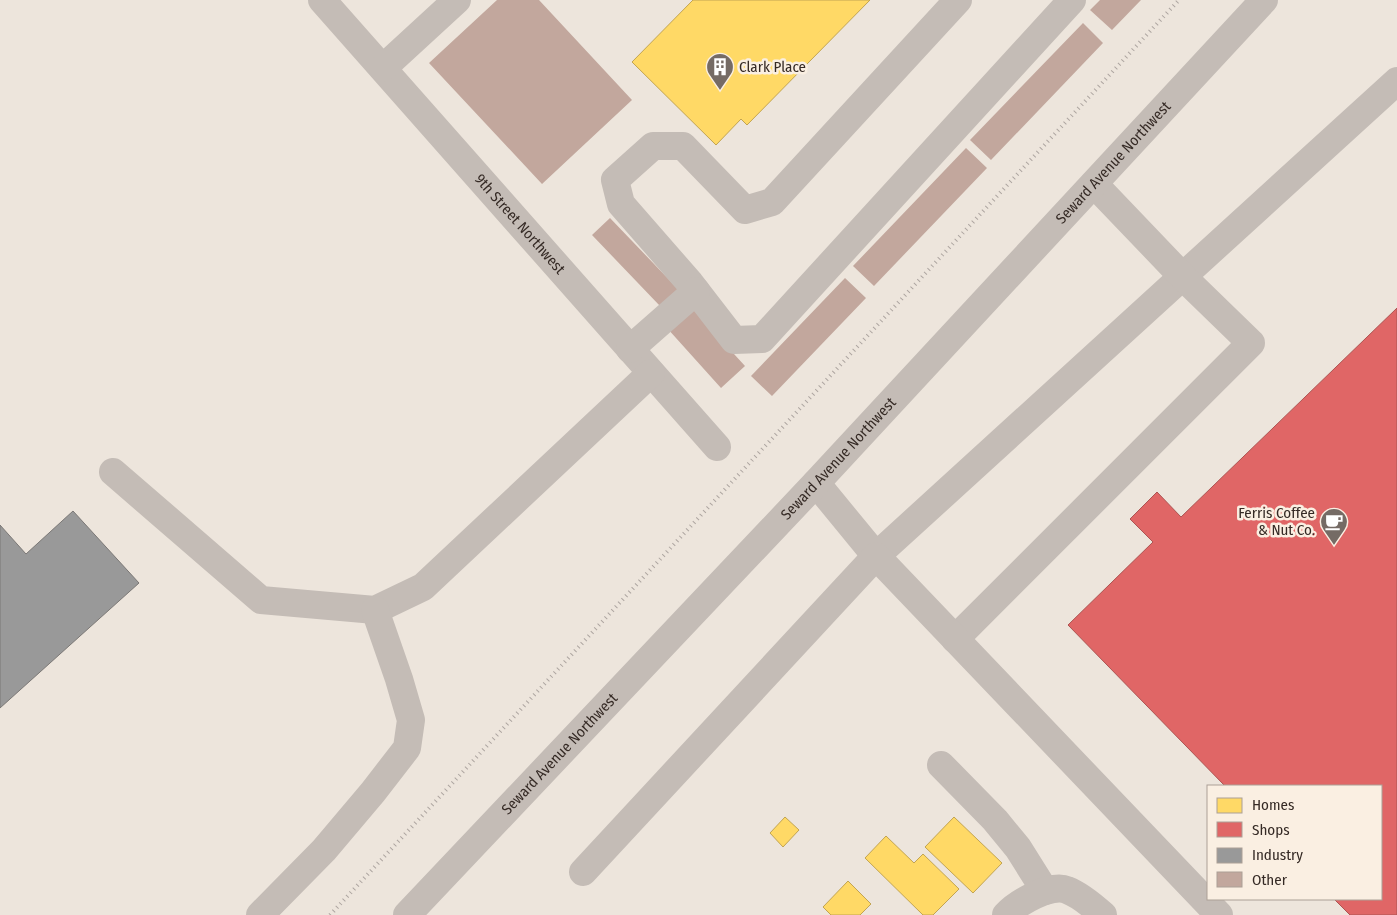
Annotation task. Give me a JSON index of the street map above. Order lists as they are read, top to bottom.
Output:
{
  "streets": {
    "street": ["Seward Avenue Northwest", "9th Street Northwest"]
  },
  "places": {
    "building": ["Clark Place"],
    "cafe": ["Ferris Coffee & Nut Co."]
  },
  "legend": [
    "Homes",
    "Shops",
    "Industry",
    "Other"
  ]
}
